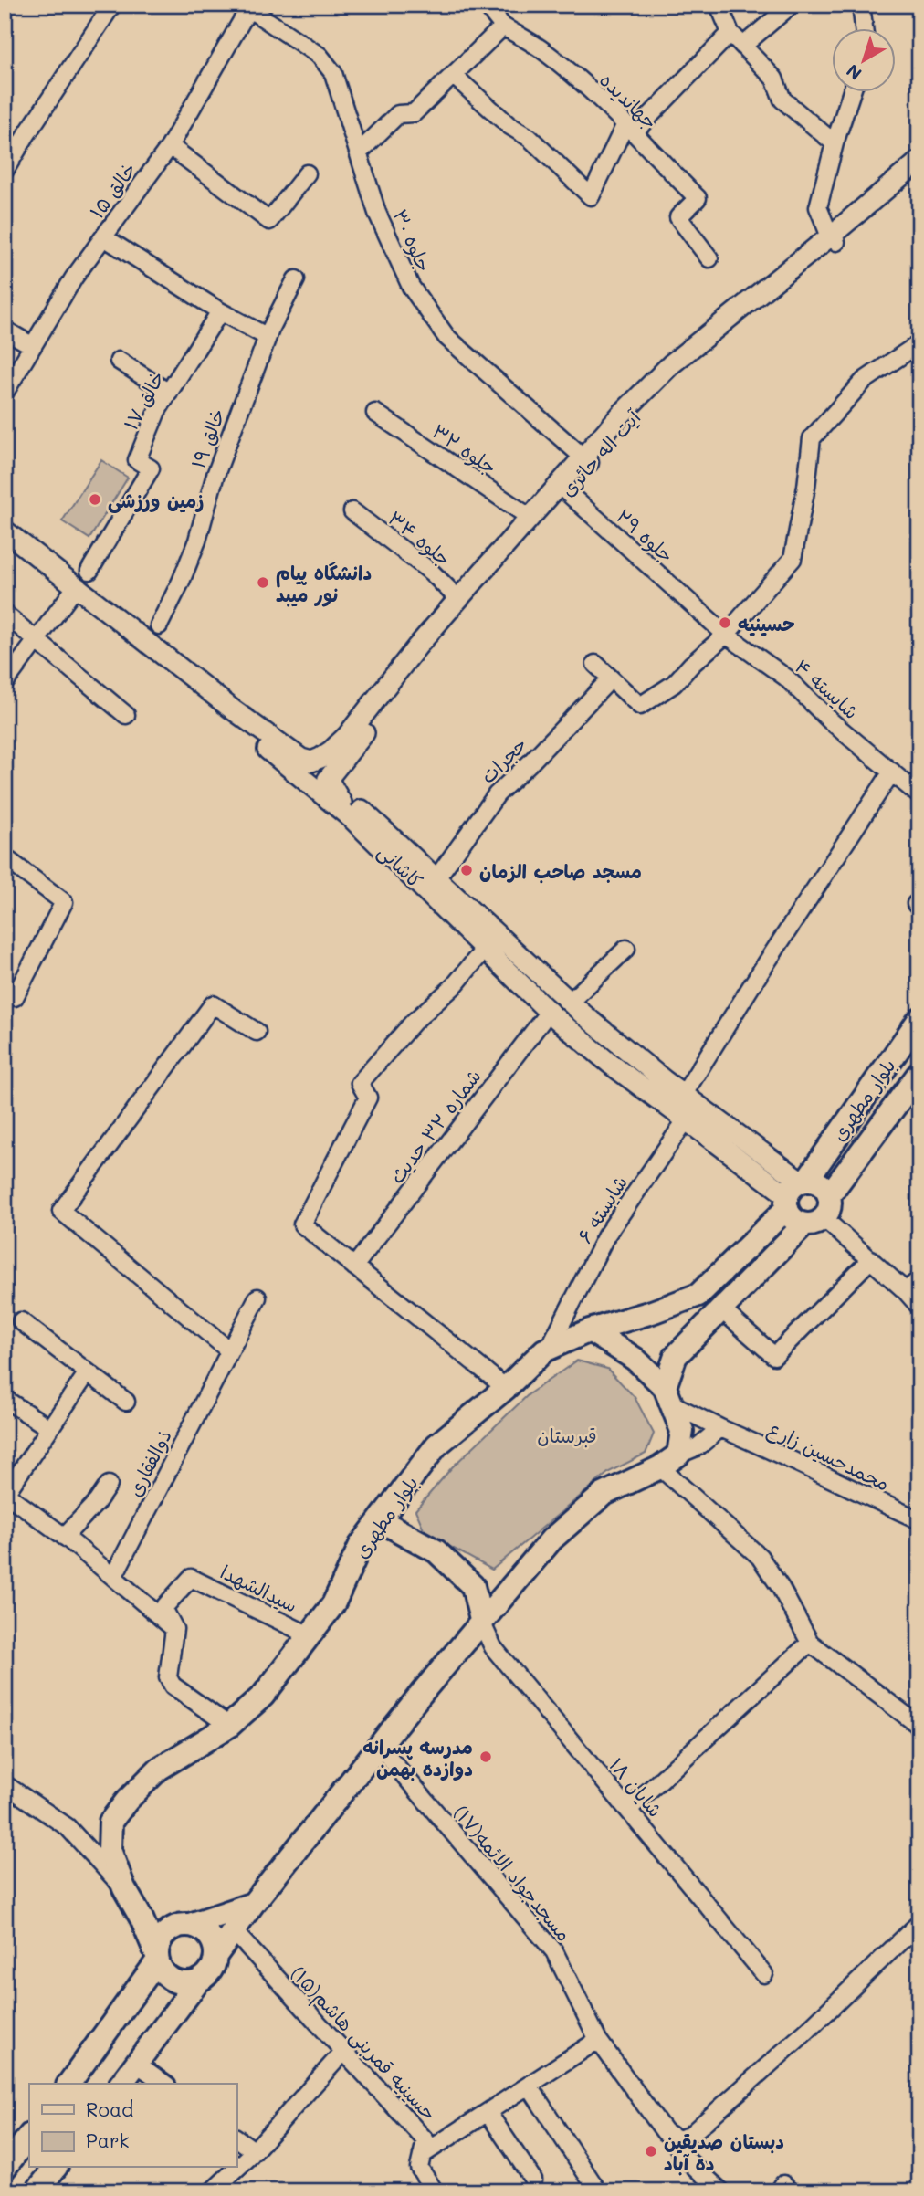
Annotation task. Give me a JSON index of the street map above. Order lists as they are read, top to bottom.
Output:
{
  "streets": {
    "main road": ["بلوار مطهری"],
    "street": [
      "جهاندیده",
      "خالق ۱۵",
      "جلوه ۳۰",
      "خالق ۱۷",
      "خالق ۱۹",
      "جلوه ۳۲",
      "آیت اله حائری",
      "جلوه ۲۹",
      "جلوه ۳۴",
      "شایسته ۴",
      "حجرات",
      "کاشانی",
      "شماره ۳۲ حدیث",
      "شایسته ۶",
      "محمدحسین زارع",
      "ذوالفقاری",
      "سیدالشهدا",
      "شایان ۱۸",
      "مسجدجواد الائمه(۱۷)",
      "حسینیه قمربنی هاشم(۱۵)"
    ]
  },
  "crossings": [
    ["خالق ۱۵", "جلوه ۳۰"],
    ["جلوه ۳۰", "آیت اله حائری"],
    ["جلوه ۳۲", "آیت اله حائری"],
    ["آیت اله حائری", "جلوه ۲۹"],
    ["آیت اله حائری", "جلوه ۳۴"],
    ["آیت اله حائری", "کاشانی"],
    ["جلوه ۲۹", "شایسته ۴"],
    ["حجرات", "کاشانی"],
    ["کاشانی", "بلوار مطهری"],
    ["کاشانی", "شماره ۳۲ حدیث"],
    ["کاشانی", "شایسته ۶"],
    ["بلوار مطهری", "شایسته ۶"],
    ["بلوار مطهری", "سیدالشهدا"]
  ],
  "parks": ["قبرستان"],
  "places": [
    "زمین ورزشی",
    "دانشگاه پیام نور میبد",
    "حسینیه",
    "مسجد صاحب الزمان",
    "مدرسه پسرانه دوازده بهمن",
    "دبستان صدیقین ده آباد"
  ],
  "legend": ["Road", "Park"],
  "north": "bottom left"
}
